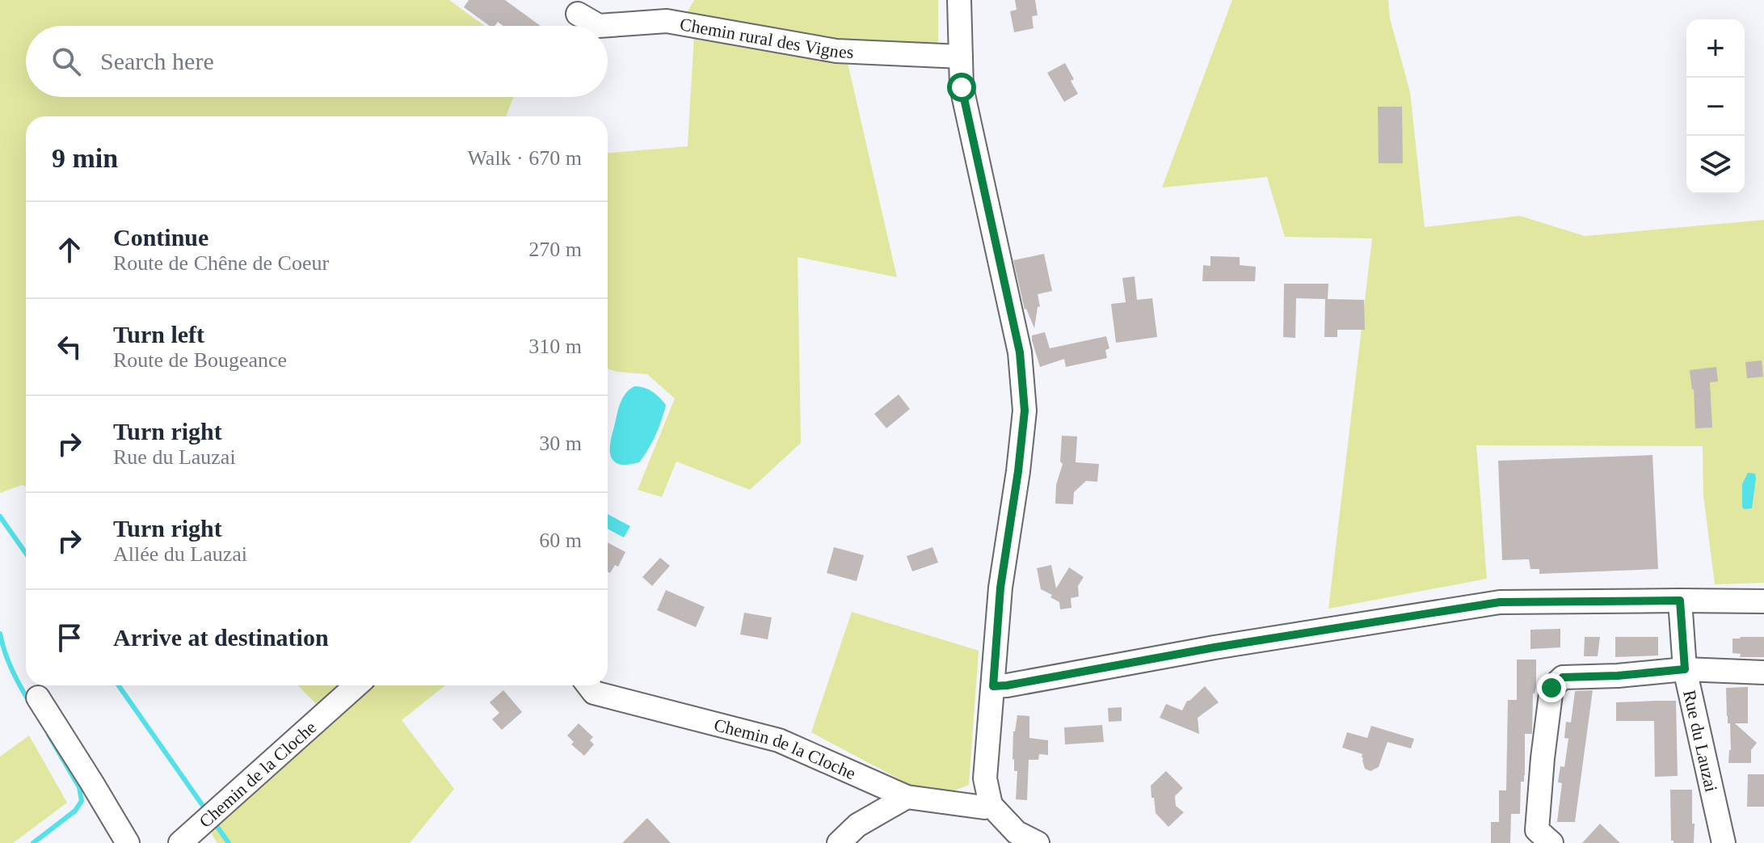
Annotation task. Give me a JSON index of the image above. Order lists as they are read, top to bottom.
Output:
{
  "streets": {
    "street": ["Chemin rural des Vignes", "Rue du Lauzai", "Chemin de la Cloche"]
  },
  "page": {
    "map_buttons": ["+", "−"],
    "search": "Search here",
    "heading": ["9 min", "Walk · 670 m"],
    "list": [
      ["Continue", "Route de Chêne de Coeur", "270 m"],
      ["Turn left", "Route de Bougeance", "310 m"],
      ["Turn right", "Rue du Lauzai", "30 m"],
      ["Turn right", "Allée du Lauzai", "60 m"],
      "Arrive at destination"
    ]
  }
}
